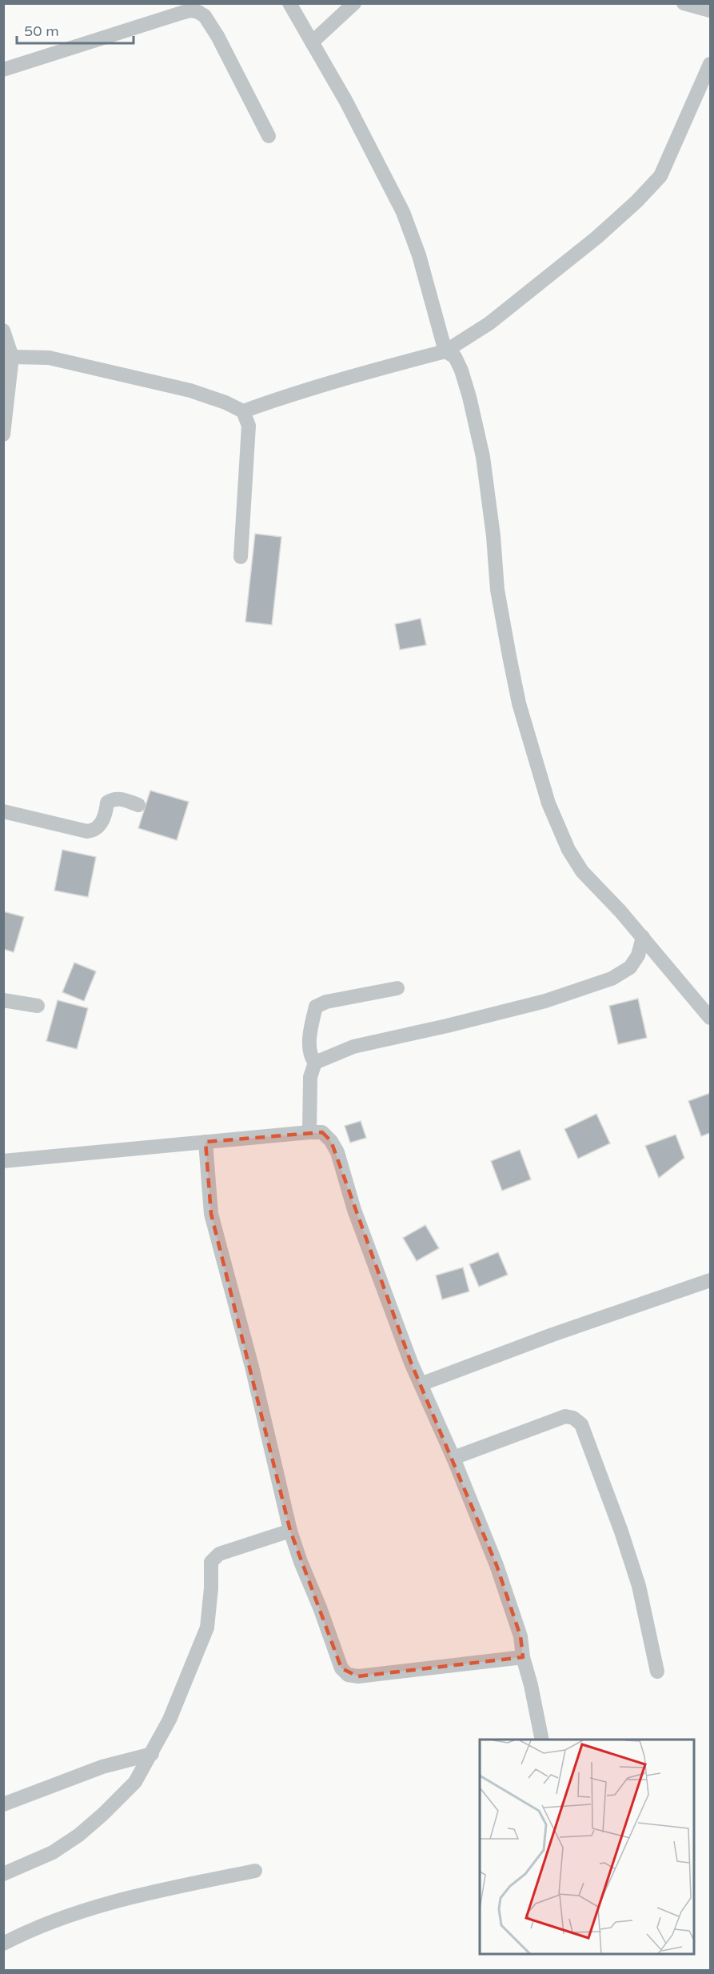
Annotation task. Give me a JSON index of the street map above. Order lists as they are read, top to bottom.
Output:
{
  "scale_bar": "50 m"
}
